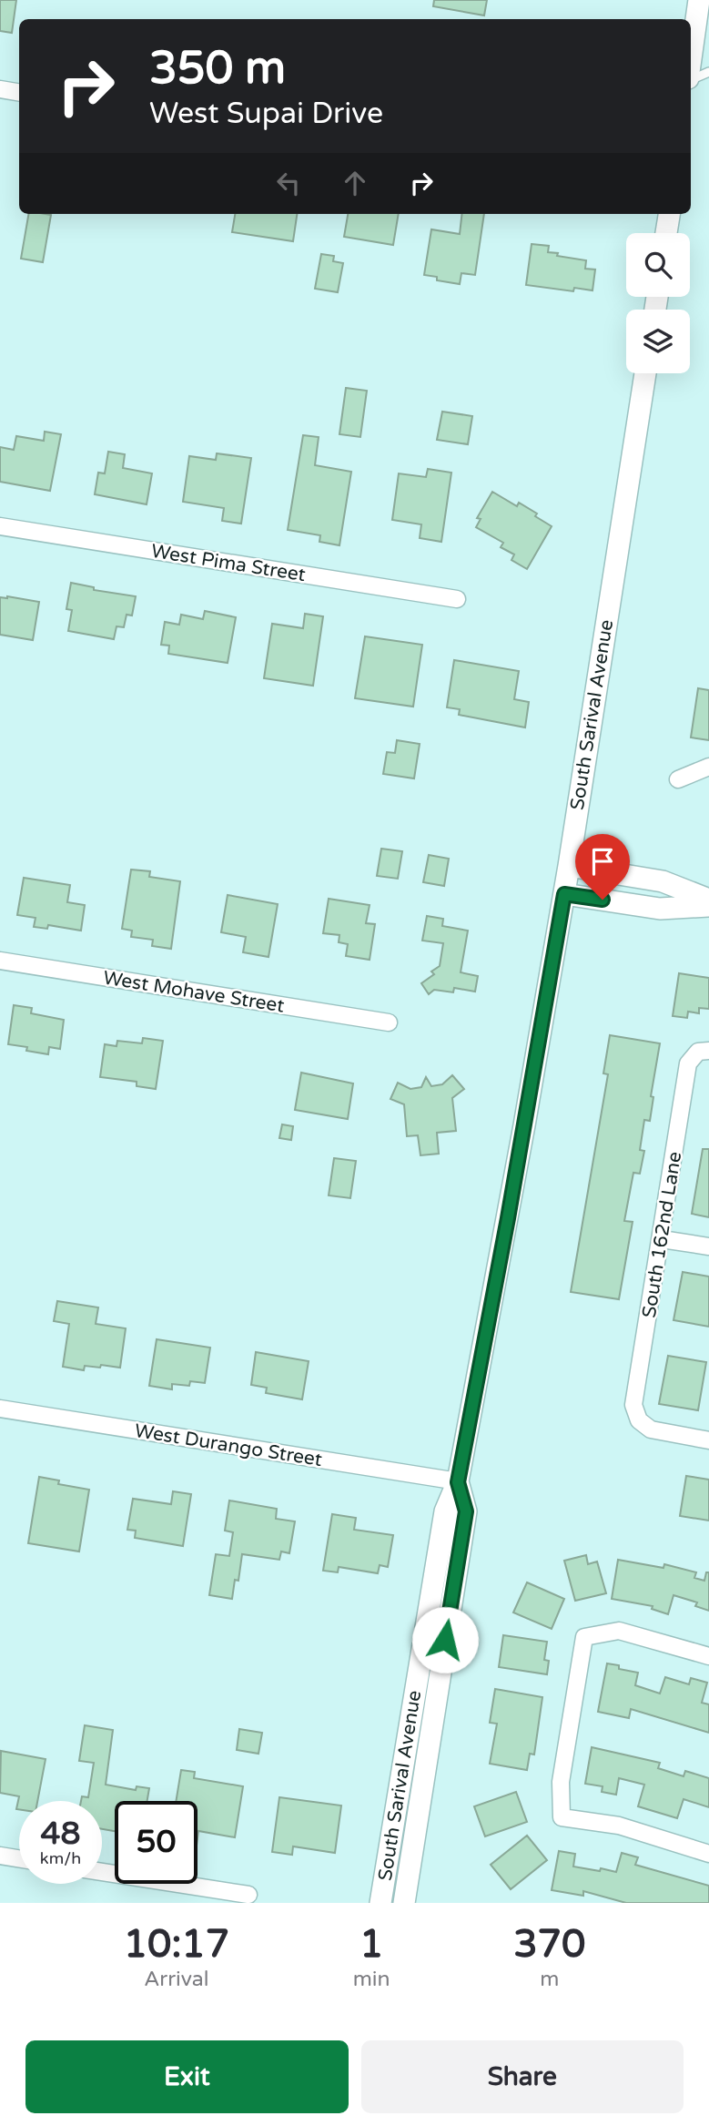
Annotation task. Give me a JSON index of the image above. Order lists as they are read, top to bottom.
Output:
{
  "streets": {
    "main road": ["South Sarival Avenue"],
    "street": [
      "West Pima Street",
      "West Mohave Street",
      "South 162nd Lane",
      "West Durango Street"
    ]
  },
  "crossings": [
    ["South Sarival Avenue", "West Durango Street"]
  ],
  "page": {
    "turn": ["350 m", "West Supai Drive"],
    "speed": "48 km/h",
    "limit": "50",
    "eta": [
      "10:17",
      "Arrival",
      "1",
      "min",
      "370",
      "m"
    ],
    "buttons": ["Exit", "Share"]
  }
}
